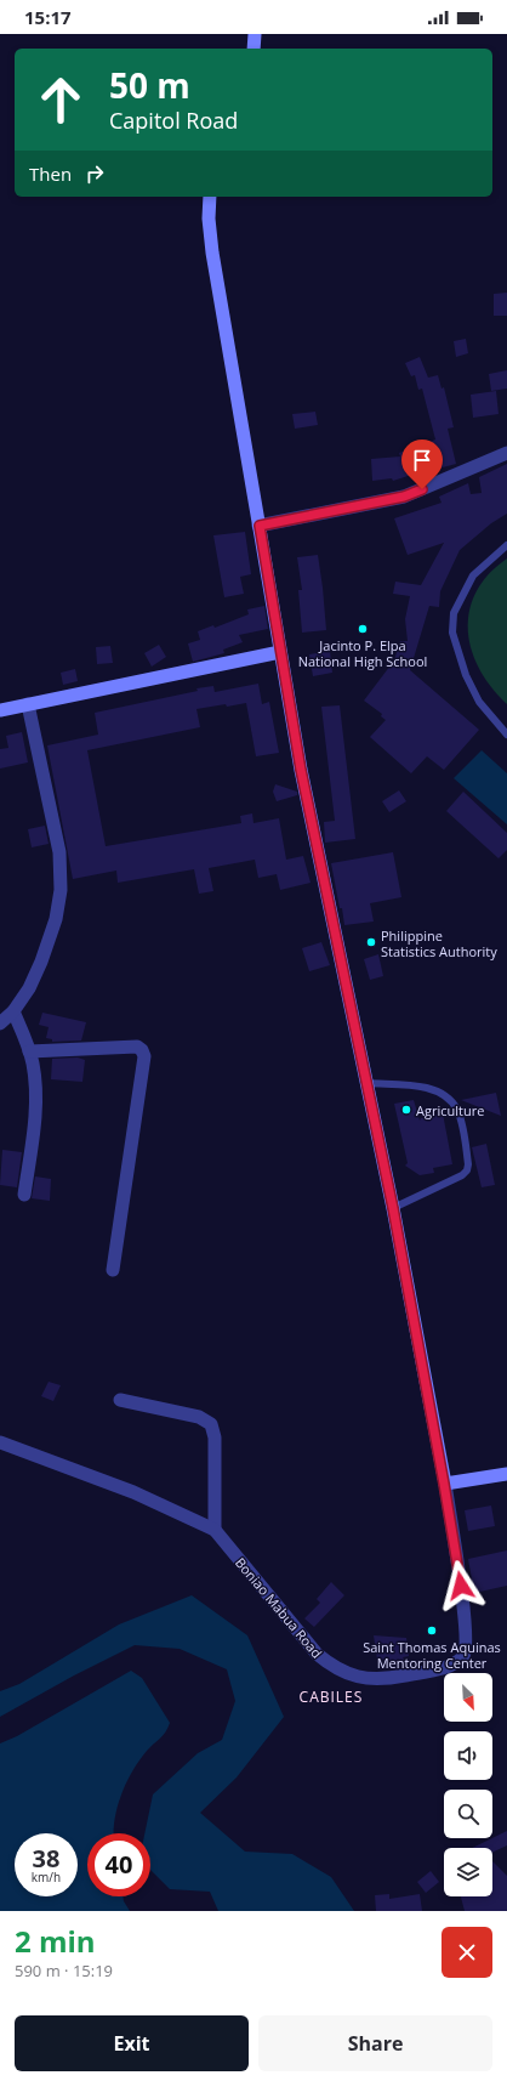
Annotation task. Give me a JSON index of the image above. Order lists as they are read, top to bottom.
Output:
{
  "streets": {
    "street": ["Boniao Mabua Road"]
  },
  "districts": ["CABILES"],
  "places": [
    "Jacinto P. Elpa National High School",
    "Philippine Statistics Authority",
    "Agriculture",
    "Saint Thomas Aquinas Mentoring Center"
  ],
  "north": "bottom right",
  "page": {
    "status": "15:17",
    "turn": ["50 m", "Capitol Road"],
    "then": "Then",
    "speed": "38 km/h",
    "limit": "40",
    "heading": ["2 min", "590 m · 15:19"],
    "buttons": ["Exit", "Share"]
  }
}
